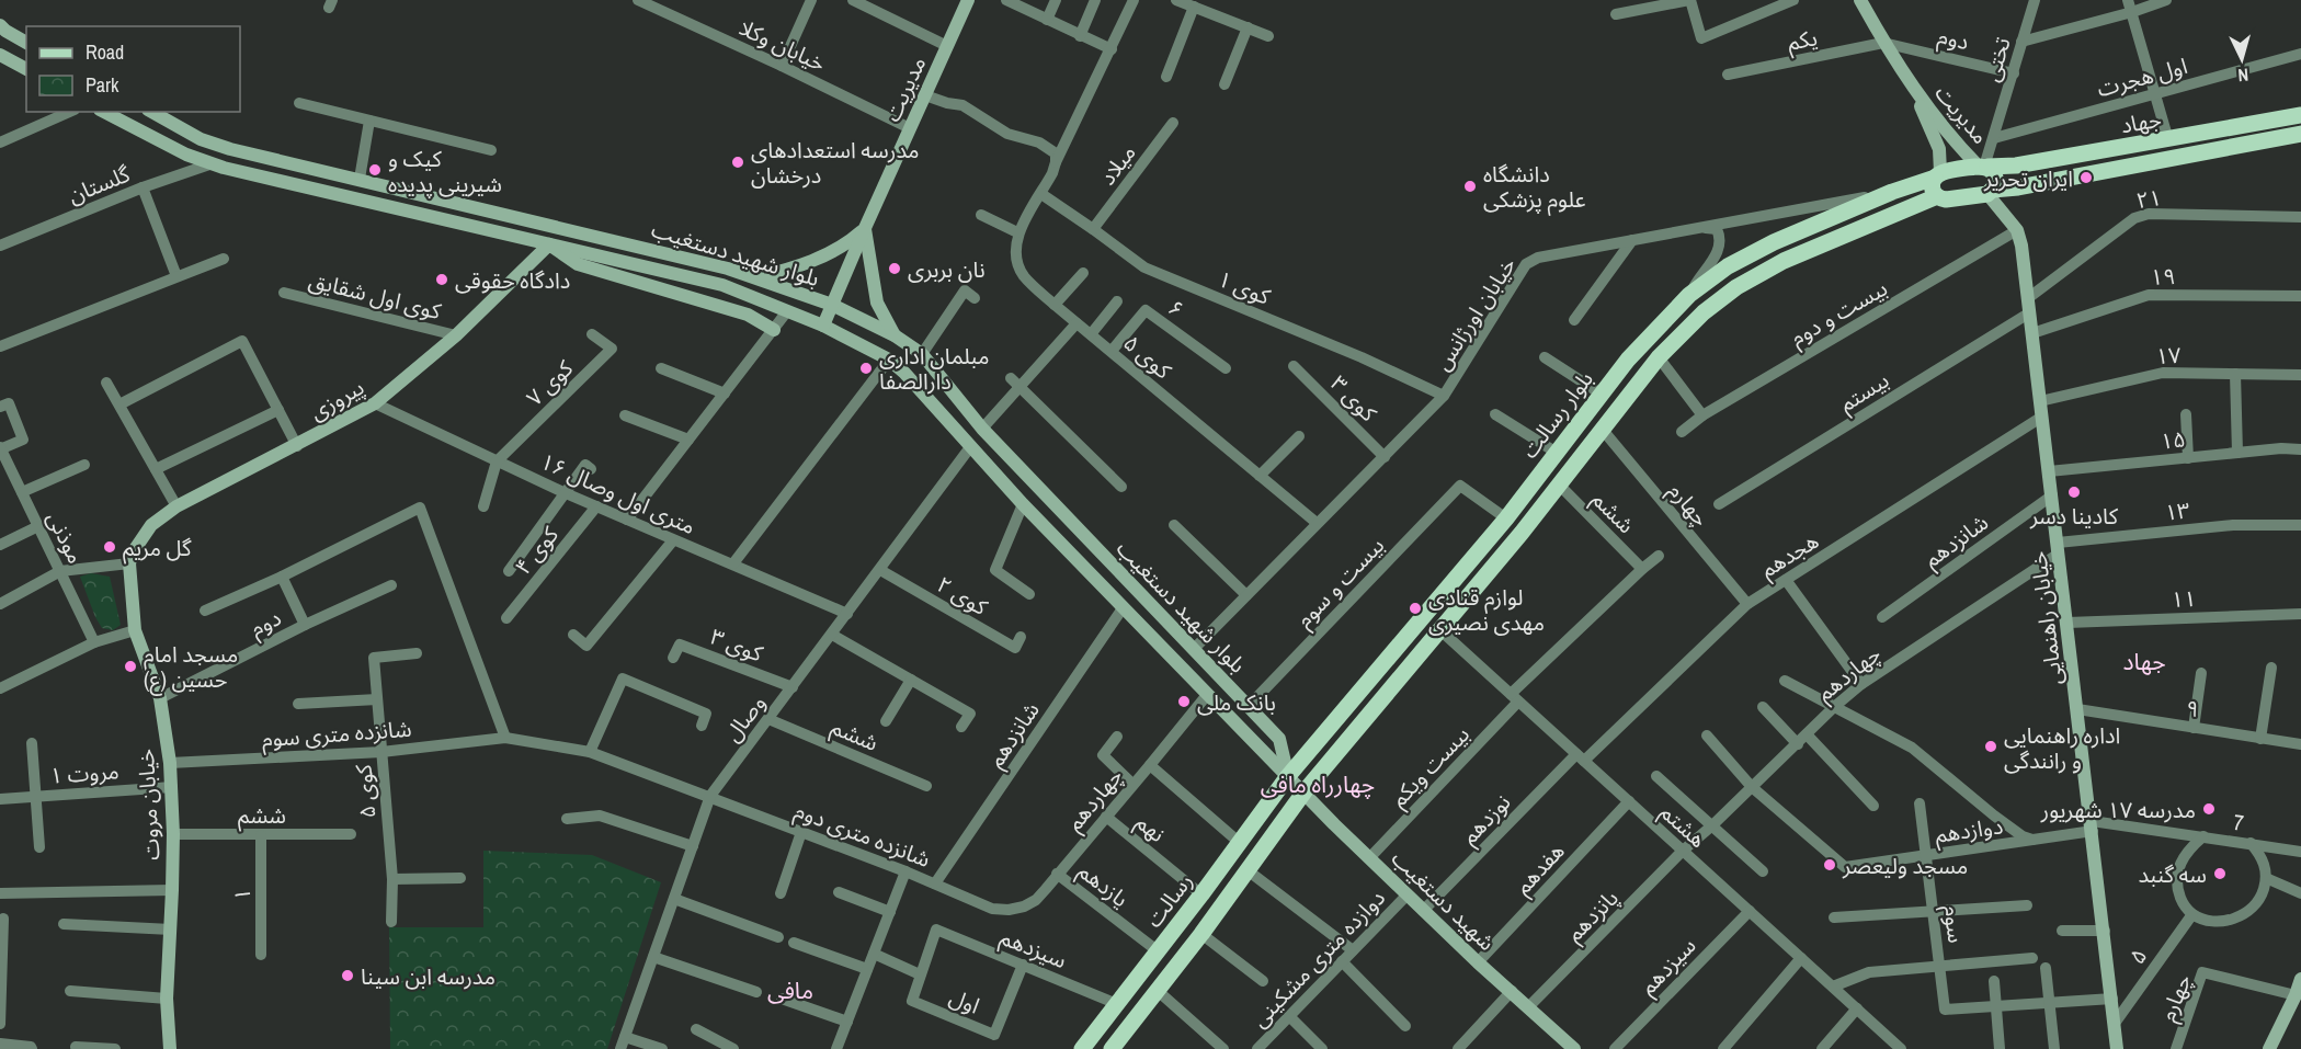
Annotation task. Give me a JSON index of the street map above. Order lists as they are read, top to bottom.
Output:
{
  "streets": {
    "main road": [
      "مدیریت",
      "جهاد",
      "بلوار شهید دستغیب",
      "پیروزی",
      "بلوار رسالت",
      "خیابان راهنمایی",
      "خیابان مروت",
      "رسالت",
      "شهید دستغیب"
    ],
    "street": [
      "دوم",
      "یکم",
      "خیابان وکلا",
      "تختی",
      "اول هجرت",
      "میلاد",
      "گلستان",
      "۲۱",
      "۱۹",
      "کوی ۱",
      "کوی اول شقایق",
      "۶",
      "بیست و دوم",
      "خیابان اورژانس",
      "۱۷",
      "کوی ۵",
      "کوی ۷",
      "بیستم",
      "کوی ۳",
      "۱۵",
      "۱۶ متری اول وصال",
      "چهارم",
      "۱۳",
      "ششم",
      "موذنی",
      "شانزدهم",
      "کوی ۴",
      "هجدهم",
      "بیست و سوم",
      "کوی ۲",
      "۱۱",
      "چهاردهم",
      "۹",
      "وصال",
      "شانزده متری سوم",
      "بیست ویکم",
      "مروت ۱",
      "نوزدهم",
      "7",
      "هشتم",
      "نهم",
      "دوازدهم",
      "شانزده متری دوم",
      "هفدهم",
      "یازدهم",
      "۱",
      "پانزدهم",
      "سوم",
      "سیزدهم",
      "۵",
      "دوازده متری مشکینی",
      "اول"
    ]
  },
  "crossings": [
    ["دوم", "یکم"],
    ["دوم", "تختی"],
    ["دوم", "مدیریت"],
    ["دوم", "خیابان مروت"],
    ["یکم", "مدیریت"],
    ["خیابان وکلا", "مدیریت"],
    ["تختی", "اول هجرت"],
    ["تختی", "مدیریت"],
    ["تختی", "جهاد"],
    ["مدیریت", "جهاد"],
    ["مدیریت", "بلوار شهید دستغیب"],
    ["مدیریت", "بلوار رسالت"],
    ["جهاد", "بلوار رسالت"],
    ["جهاد", "خیابان راهنمایی"],
    ["میلاد", "کوی ۱"],
    ["گلستان", "بلوار شهید دستغیب"],
    ["۲۱", "بیستم"],
    ["۲۱", "خیابان راهنمایی"],
    ["بلوار شهید دستغیب", "خیابان اورژانس"],
    ["بلوار شهید دستغیب", "پیروزی"],
    ["بلوار شهید دستغیب", "بلوار رسالت"],
    ["بلوار شهید دستغیب", "شانزدهم"],
    ["بلوار شهید دستغیب", "بیست و سوم"],
    ["بلوار شهید دستغیب", "چهاردهم"],
    ["بلوار شهید دستغیب", "وصال"],
    ["بلوار شهید دستغیب", "رسالت"],
    ["بلوار شهید دستغیب", "شهید دستغیب"],
    ["۱۹", "خیابان راهنمایی"],
    ["کوی ۱", "خیابان اورژانس"],
    ["کوی اول شقایق", "پیروزی"],
    ["۶", "کوی ۵"],
    ["بیست و دوم", "خیابان راهنمایی"],
    ["خیابان اورژانس", "کوی ۵"],
    ["خیابان اورژانس", "کوی ۳"],
    ["خیابان اورژانس", "بلوار رسالت"],
    ["۱۷", "خیابان راهنمایی"],
    ["کوی ۵", "شانزده متری سوم"],
    ["کوی ۷", "۱۶ متری اول وصال"],
    ["بیستم", "خیابان راهنمایی"],
    ["کوی ۳", "وصال"],
    ["پیروزی", "۱۶ متری اول وصال"],
    ["پیروزی", "خیابان مروت"],
    ["بلوار رسالت", "چهارم"],
    ["بلوار رسالت", "ششم"],
    ["بلوار رسالت", "بیست و سوم"],
    ["بلوار رسالت", "هشتم"],
    ["بلوار رسالت", "رسالت"],
    ["بلوار رسالت", "شهید دستغیب"],
    ["۱۵", "خیابان راهنمایی"],
    ["۱۶ متری اول وصال", "کوی ۴"],
    ["۱۶ متری اول وصال", "وصال"],
    ["چهارم", "هجدهم"],
    ["۱۳", "خیابان راهنمایی"],
    ["۱۳", "چهاردهم"],
    ["ششم", "وصال"],
    ["ششم", "بیست ویکم"],
    ["ششم", "خیابان مروت"],
    ["ششم", "۱"],
    ["شانزدهم", "خیابان راهنمایی"],
    ["شانزدهم", "شانزده متری دوم"],
    ["هجدهم", "خیابان راهنمایی"],
    ["هجدهم", "نوزدهم"],
    ["هجدهم", "هشتم"],
    ["کوی ۲", "وصال"],
    ["۱۱", "خیابان راهنمایی"],
    ["خیابان راهنمایی", "چهاردهم"],
    ["خیابان راهنمایی", "۹"],
    ["خیابان راهنمایی", "7"],
    ["خیابان راهنمایی", "دوازدهم"],
    ["خیابان راهنمایی", "۵"],
    ["چهاردهم", "هشتم"],
    ["چهاردهم", "نهم"],
    ["چهاردهم", "دوازدهم"],
    ["چهاردهم", "شانزده متری دوم"],
    ["چهاردهم", "یازدهم"],
    ["چهاردهم", "پانزدهم"],
    ["وصال", "شانزده متری سوم"],
    ["وصال", "شانزده متری دوم"],
    ["شانزده متری سوم", "خیابان مروت"],
    ["شانزده متری سوم", "شانزده متری دوم"],
    ["بیست ویکم", "هشتم"],
    ["بیست ویکم", "شهید دستغیب"],
    ["مروت ۱", "خیابان مروت"],
    ["نوزدهم", "هشتم"],
    ["نوزدهم", "شهید دستغیب"],
    ["7", "دوازدهم"],
    ["7", "۵"],
    ["هشتم", "هفدهم"],
    ["هشتم", "پانزدهم"],
    ["هشتم", "سیزدهم"],
    ["نهم", "رسالت"],
    ["دوازدهم", "سوم"],
    ["هفدهم", "شهید دستغیب"],
    ["یازدهم", "رسالت"],
    ["رسالت", "شهید دستغیب"],
    ["رسالت", "سیزدهم"],
    ["شهید دستغیب", "پانزدهم"],
    ["شهید دستغیب", "دوازده متری مشکینی"],
    ["سیزدهم", "اول"]
  ],
  "districts": ["جهاد", "چهارراه مافی", "مافی"],
  "places": [
    "مدرسه استعدادهای درخشان",
    "کیک و شیرینی پدیده",
    "ایران تحریر",
    "دانشگاه علوم پزشکی",
    "نان بربری",
    "دادگاه حقوقی",
    "مبلمان اداری دارالصفا",
    "کادینا دسر",
    "گل مریم",
    "لوازم قنادی مهدی نصیری",
    "مسجد امام حسین (ع)",
    "بانک ملی",
    "اداره راهنمایی و رانندگی",
    "مدرسه ۱۷ شهریور",
    "مسجد ولیعصر",
    "سه گنبد",
    "مدرسه ابن سینا"
  ],
  "legend": ["Road", "Park"],
  "north": "bottom"
}
